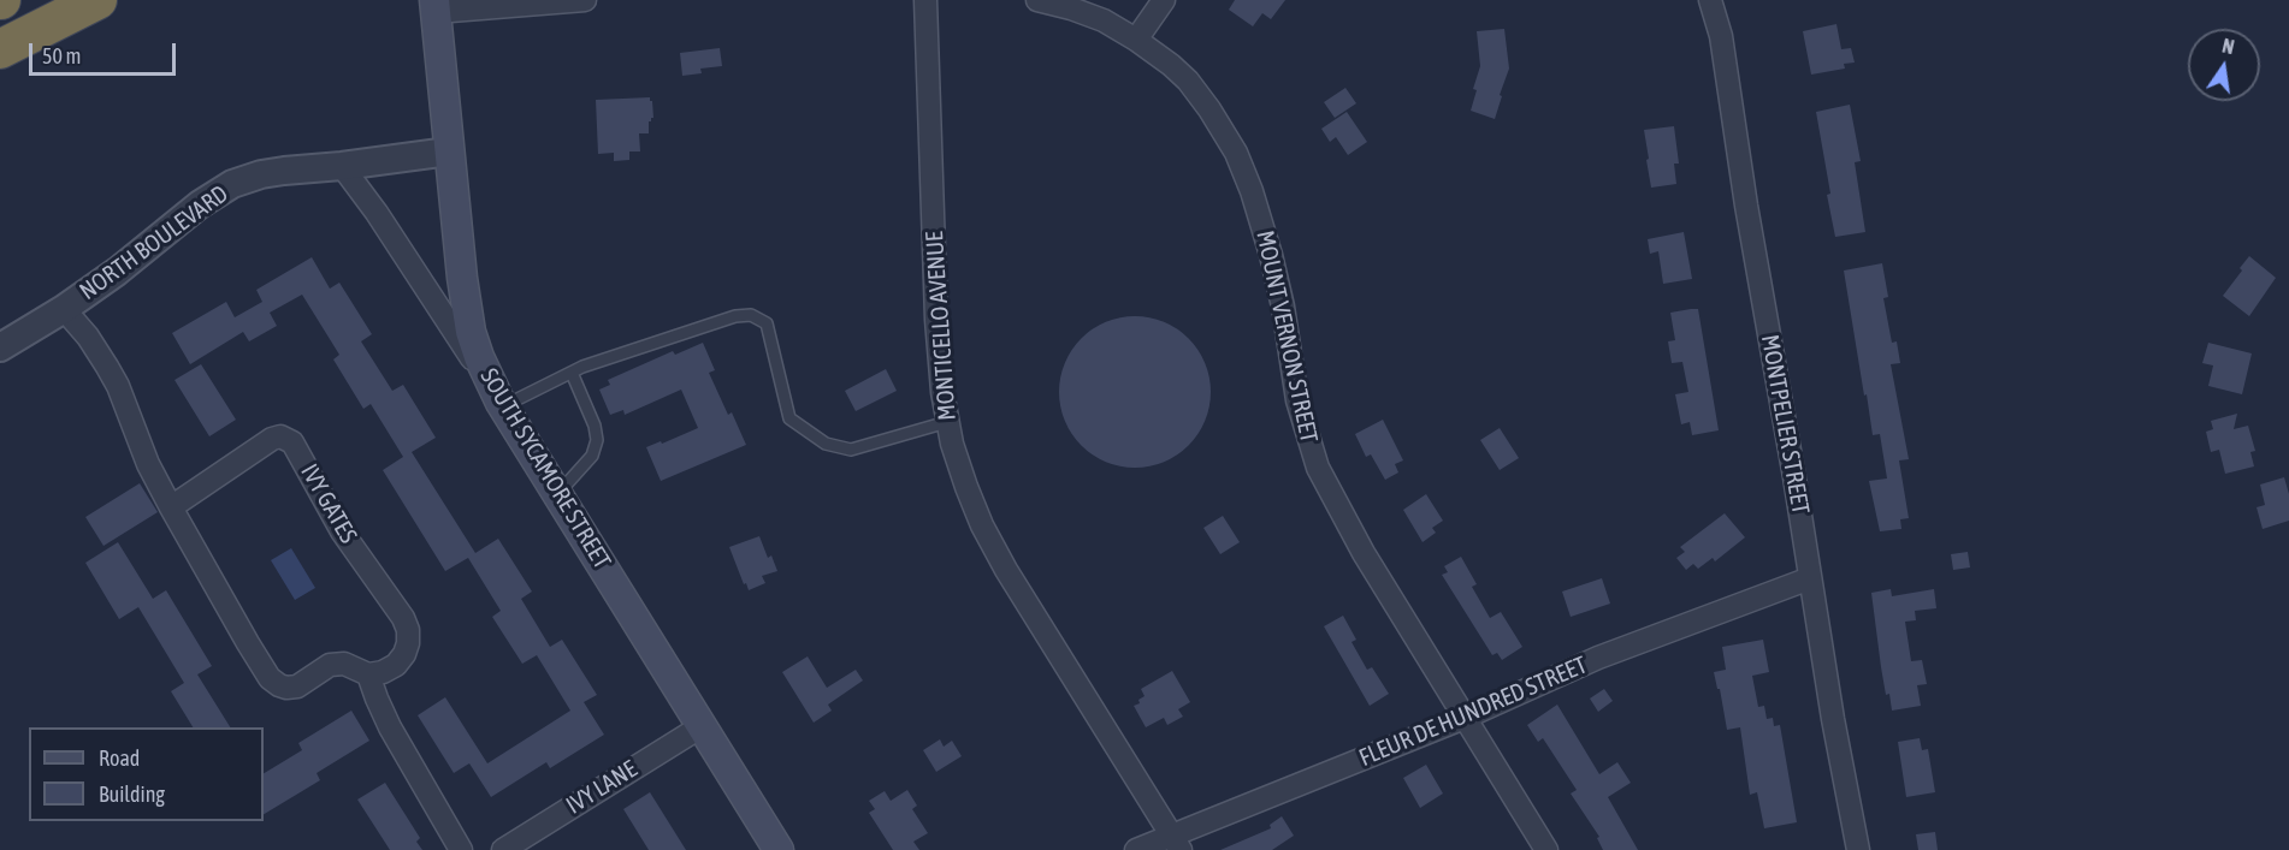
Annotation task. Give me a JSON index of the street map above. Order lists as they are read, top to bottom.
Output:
{
  "streets": {
    "main road": ["SOUTH SYCAMORE STREET"],
    "street": [
      "NORTH BOULEVARD",
      "MONTICELLO AVENUE",
      "MOUNT VERNON STREET",
      "MONTPELIER STREET",
      "IVY GATES",
      "FLEUR DE HUNDRED STREET",
      "IVY LANE"
    ]
  },
  "crossings": [
    ["NORTH BOULEVARD", "SOUTH SYCAMORE STREET"],
    ["MONTICELLO AVENUE", "FLEUR DE HUNDRED STREET"],
    ["MOUNT VERNON STREET", "FLEUR DE HUNDRED STREET"],
    ["MONTPELIER STREET", "FLEUR DE HUNDRED STREET"],
    ["SOUTH SYCAMORE STREET", "IVY LANE"]
  ],
  "legend": ["Road", "Building"],
  "scale_bar": "50 m",
  "north": "top"
}
